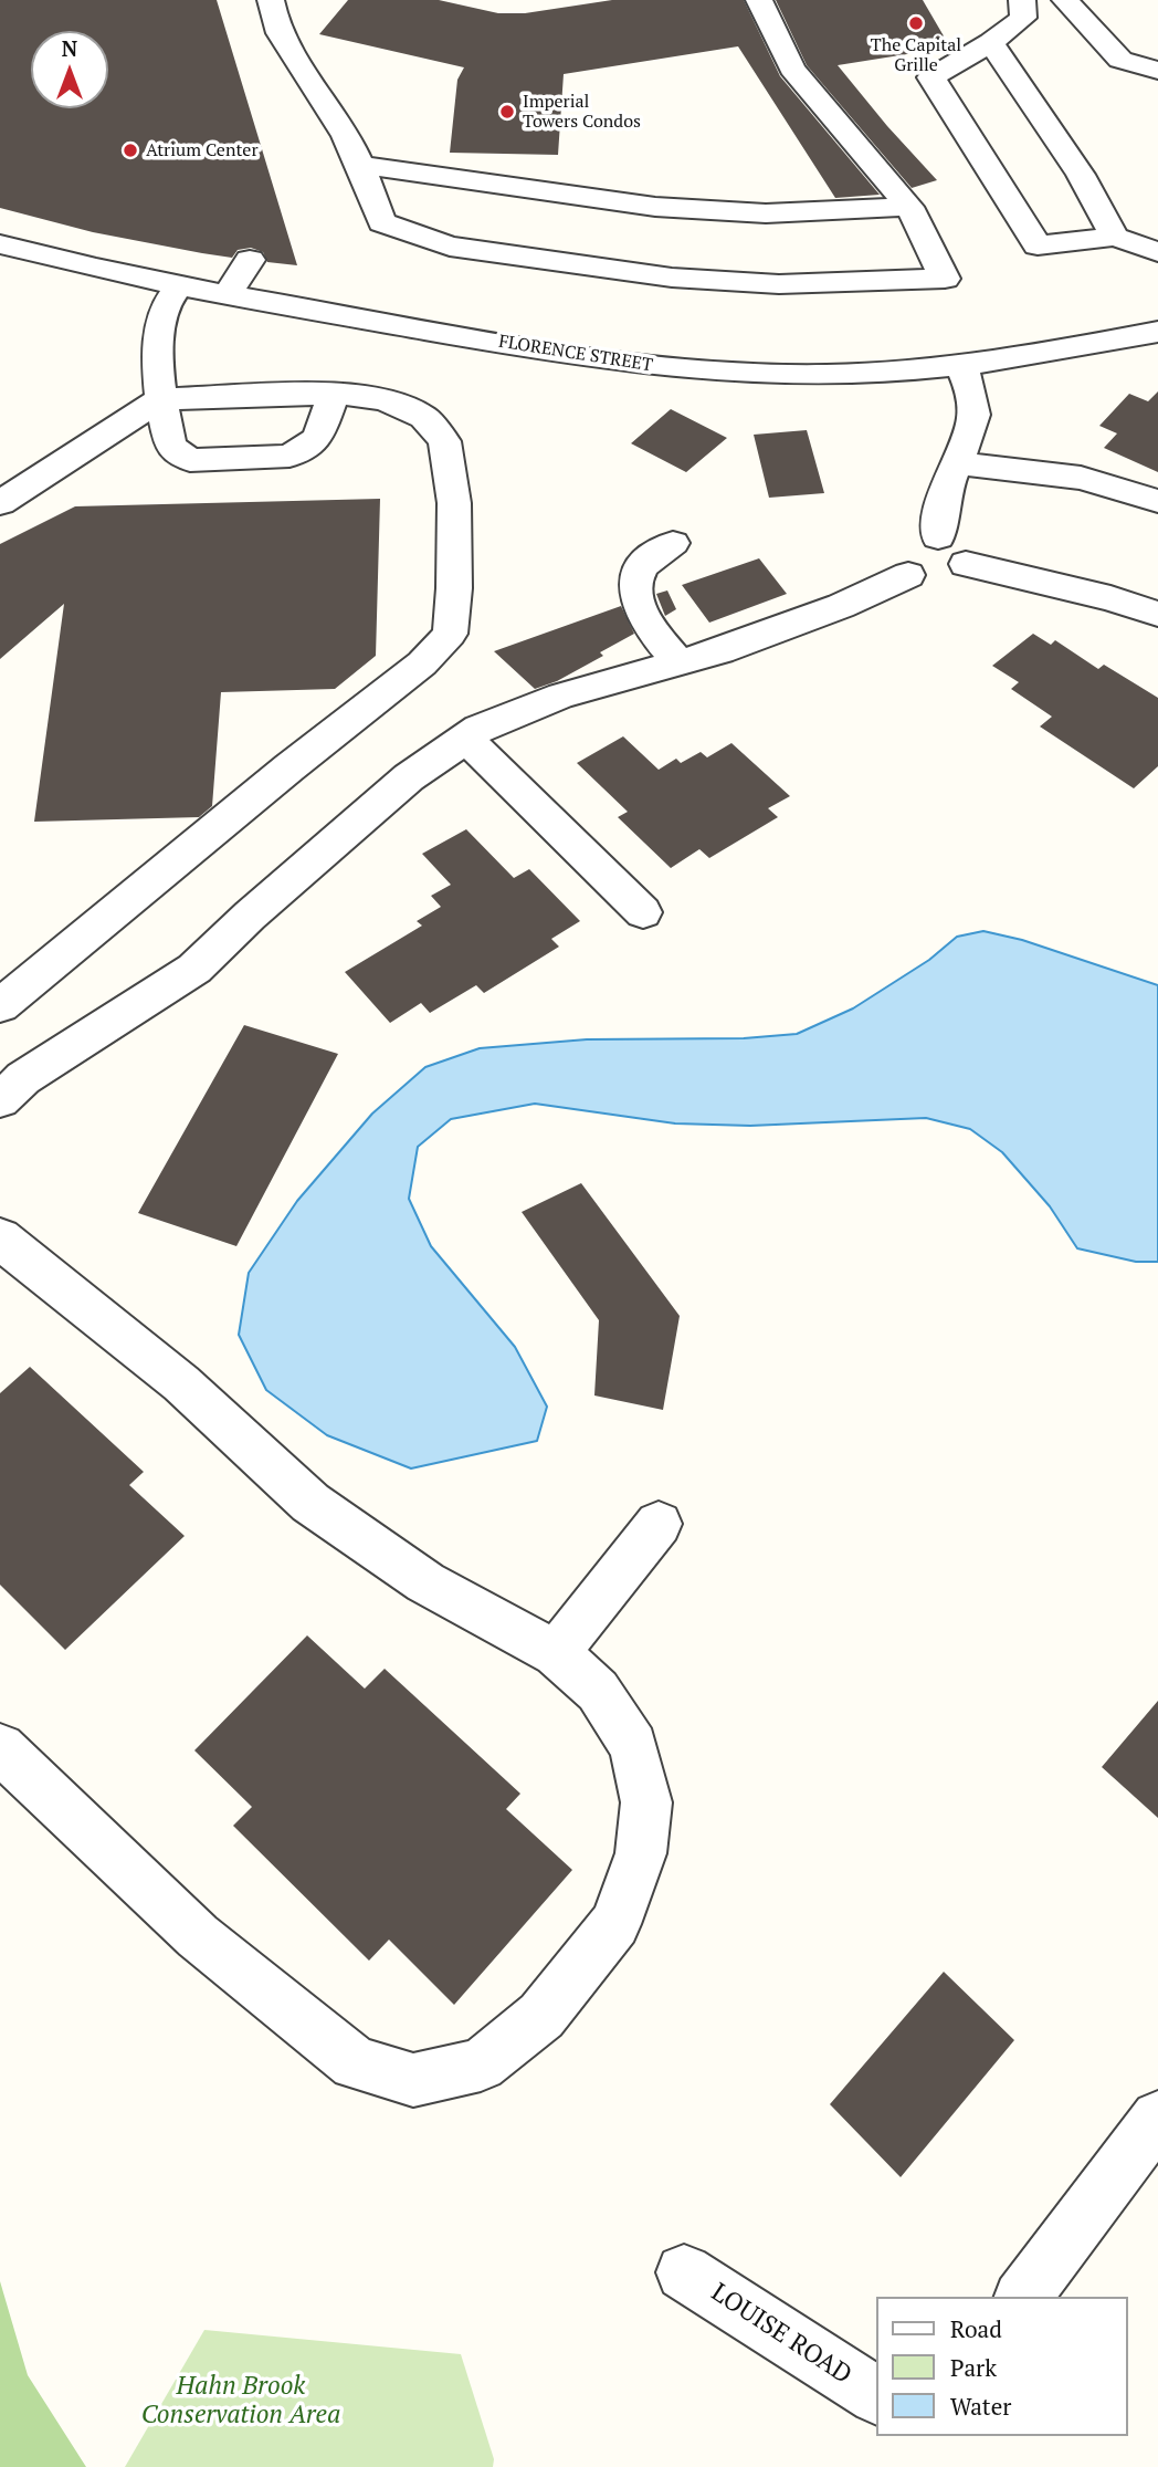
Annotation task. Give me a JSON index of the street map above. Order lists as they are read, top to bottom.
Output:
{
  "streets": {
    "street": ["FLORENCE STREET", "LOUISE ROAD"]
  },
  "parks": ["Hahn Brook Conservation Area"],
  "places": ["The Capital Grille", "Imperial Towers Condos", "Atrium Center"],
  "legend": ["Road", "Park", "Water"],
  "north": "top"
}
